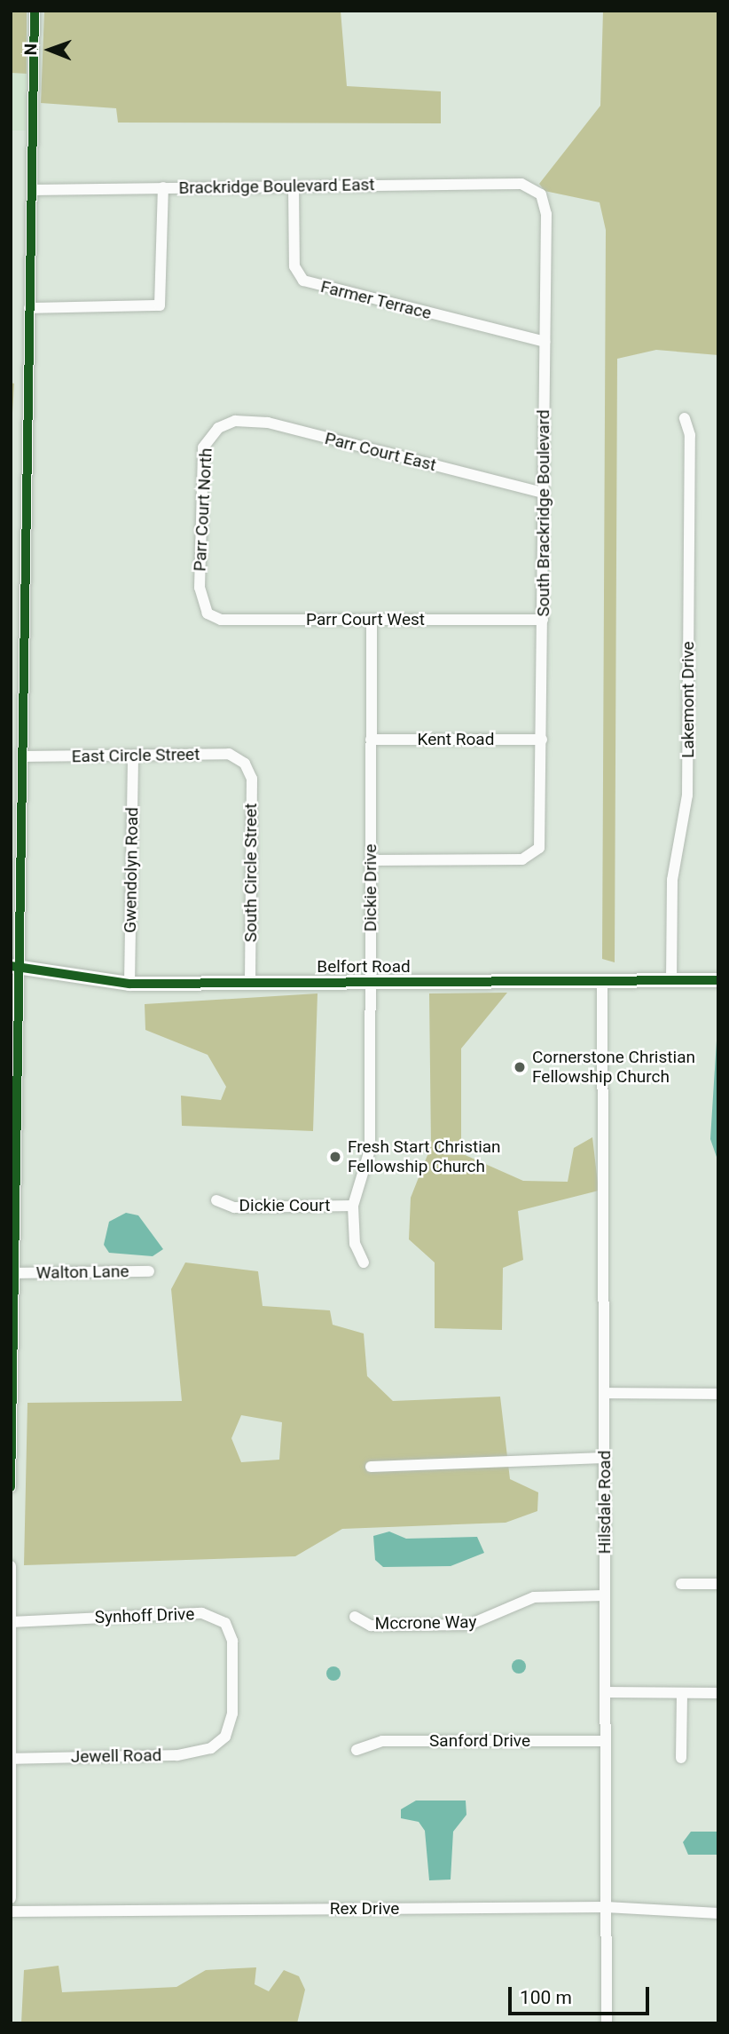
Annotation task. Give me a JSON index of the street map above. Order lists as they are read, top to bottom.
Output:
{
  "streets": {
    "street": [
      "Brackridge Boulevard East",
      "Farmer Terrace",
      "Parr Court East",
      "Parr Court North",
      "South Brackridge Boulevard",
      "Parr Court West",
      "Lakemont Drive",
      "Kent Road",
      "East Circle Street",
      "Gwendolyn Road",
      "South Circle Street",
      "Dickie Drive",
      "Belfort Road",
      "Dickie Court",
      "Walton Lane",
      "Hilsdale Road",
      "Synhoff Drive",
      "Mccrone Way",
      "Sanford Drive",
      "Jewell Road",
      "Rex Drive"
    ]
  },
  "crossings": [
    ["Brackridge Boulevard East", "Farmer Terrace"],
    ["Brackridge Boulevard East", "South Brackridge Boulevard"],
    ["Farmer Terrace", "South Brackridge Boulevard"],
    ["Parr Court East", "Parr Court North"],
    ["Parr Court East", "South Brackridge Boulevard"],
    ["Parr Court North", "Parr Court West"],
    ["South Brackridge Boulevard", "Parr Court West"],
    ["South Brackridge Boulevard", "Kent Road"],
    ["South Brackridge Boulevard", "Dickie Drive"],
    ["Parr Court West", "Dickie Drive"],
    ["Lakemont Drive", "Belfort Road"],
    ["Kent Road", "Dickie Drive"],
    ["East Circle Street", "Gwendolyn Road"],
    ["East Circle Street", "South Circle Street"],
    ["Gwendolyn Road", "Belfort Road"],
    ["South Circle Street", "Belfort Road"],
    ["Dickie Drive", "Belfort Road"],
    ["Dickie Drive", "Dickie Court"],
    ["Belfort Road", "Hilsdale Road"],
    ["Hilsdale Road", "Mccrone Way"],
    ["Hilsdale Road", "Sanford Drive"],
    ["Hilsdale Road", "Rex Drive"],
    ["Synhoff Drive", "Jewell Road"]
  ],
  "places": ["Cornerstone Christian Fellowship Church", "Fresh Start Christian Fellowship Church"],
  "scale_bar": "100 m",
  "north": "left"
}
